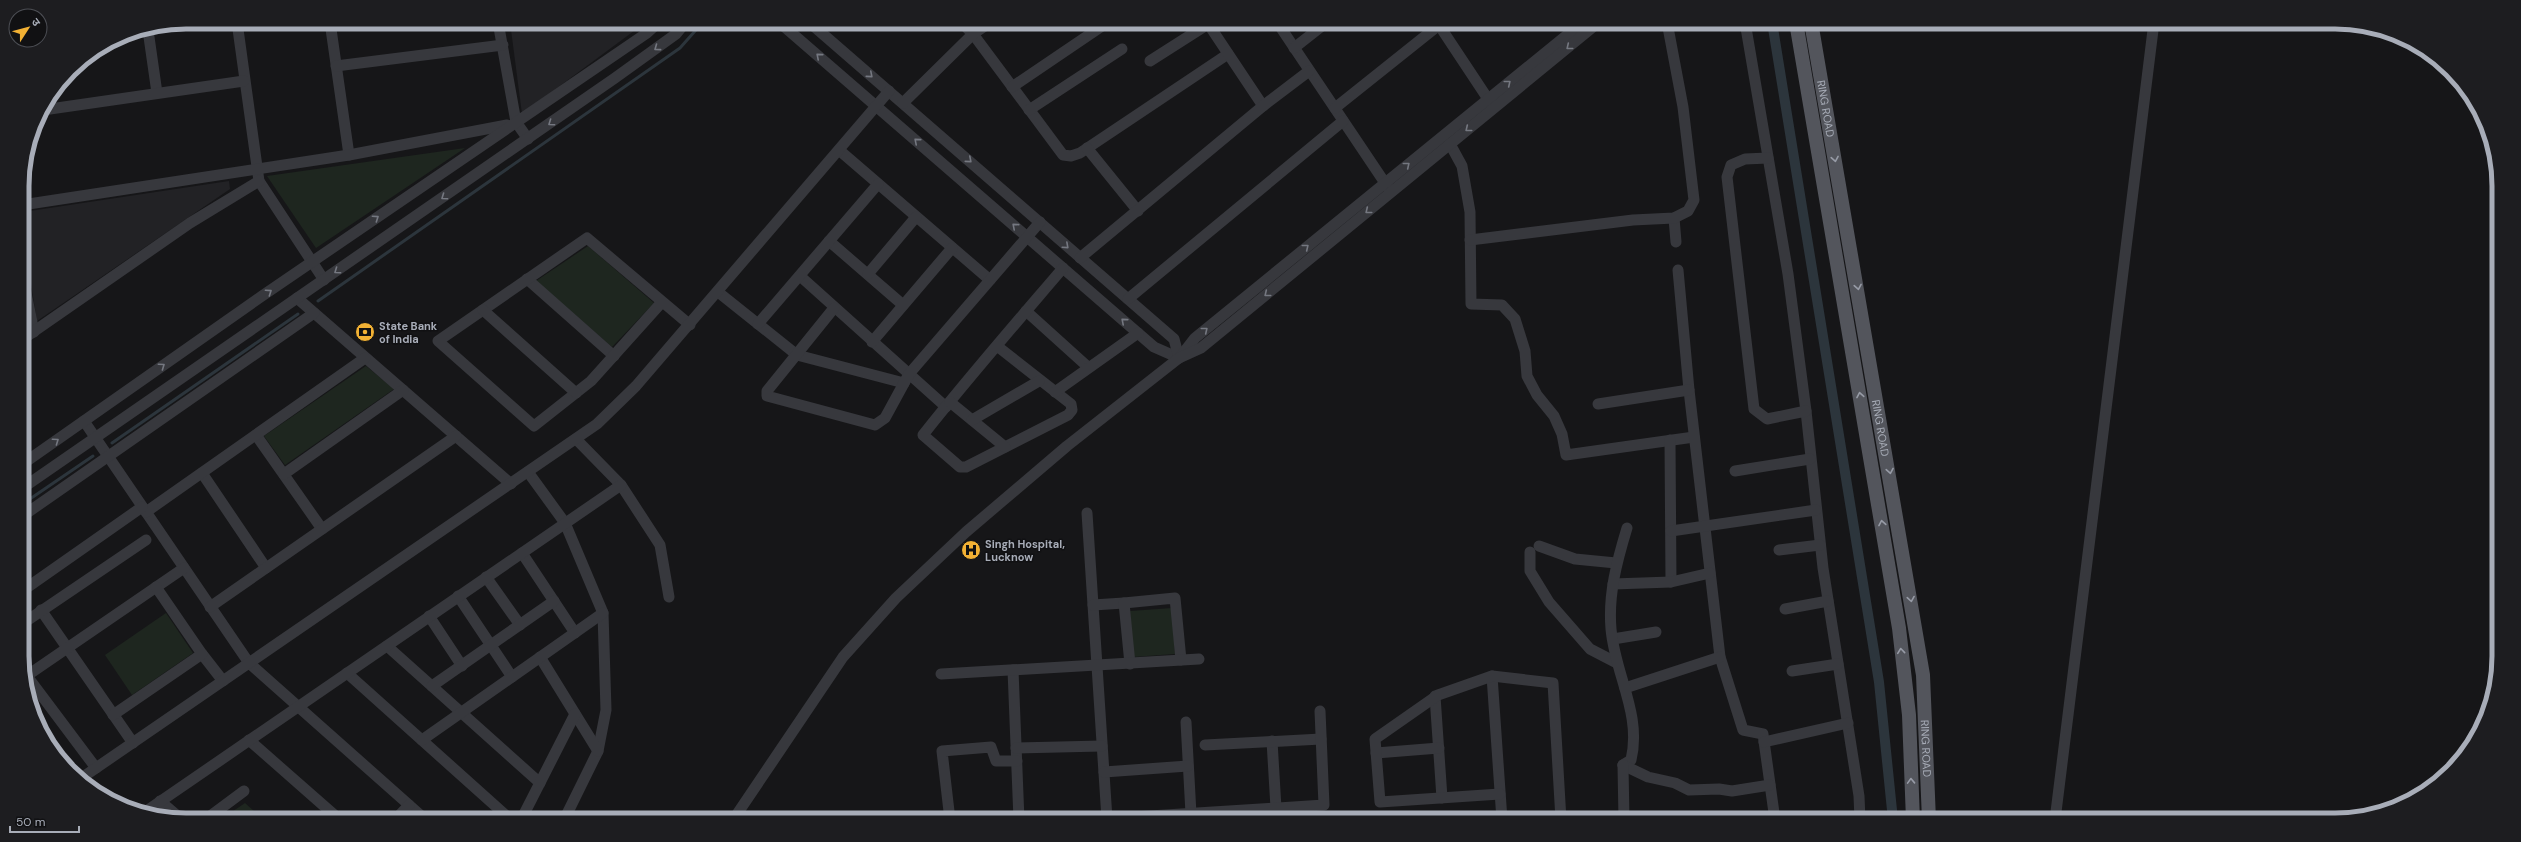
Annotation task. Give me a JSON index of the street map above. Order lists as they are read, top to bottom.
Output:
{
  "streets": {
    "main road": ["RING ROAD"]
  },
  "places": {
    "bank": ["State Bank of India"],
    "hospital": ["Singh Hospital, Lucknow"]
  },
  "scale_bar": "50 m",
  "north": "top right"
}
